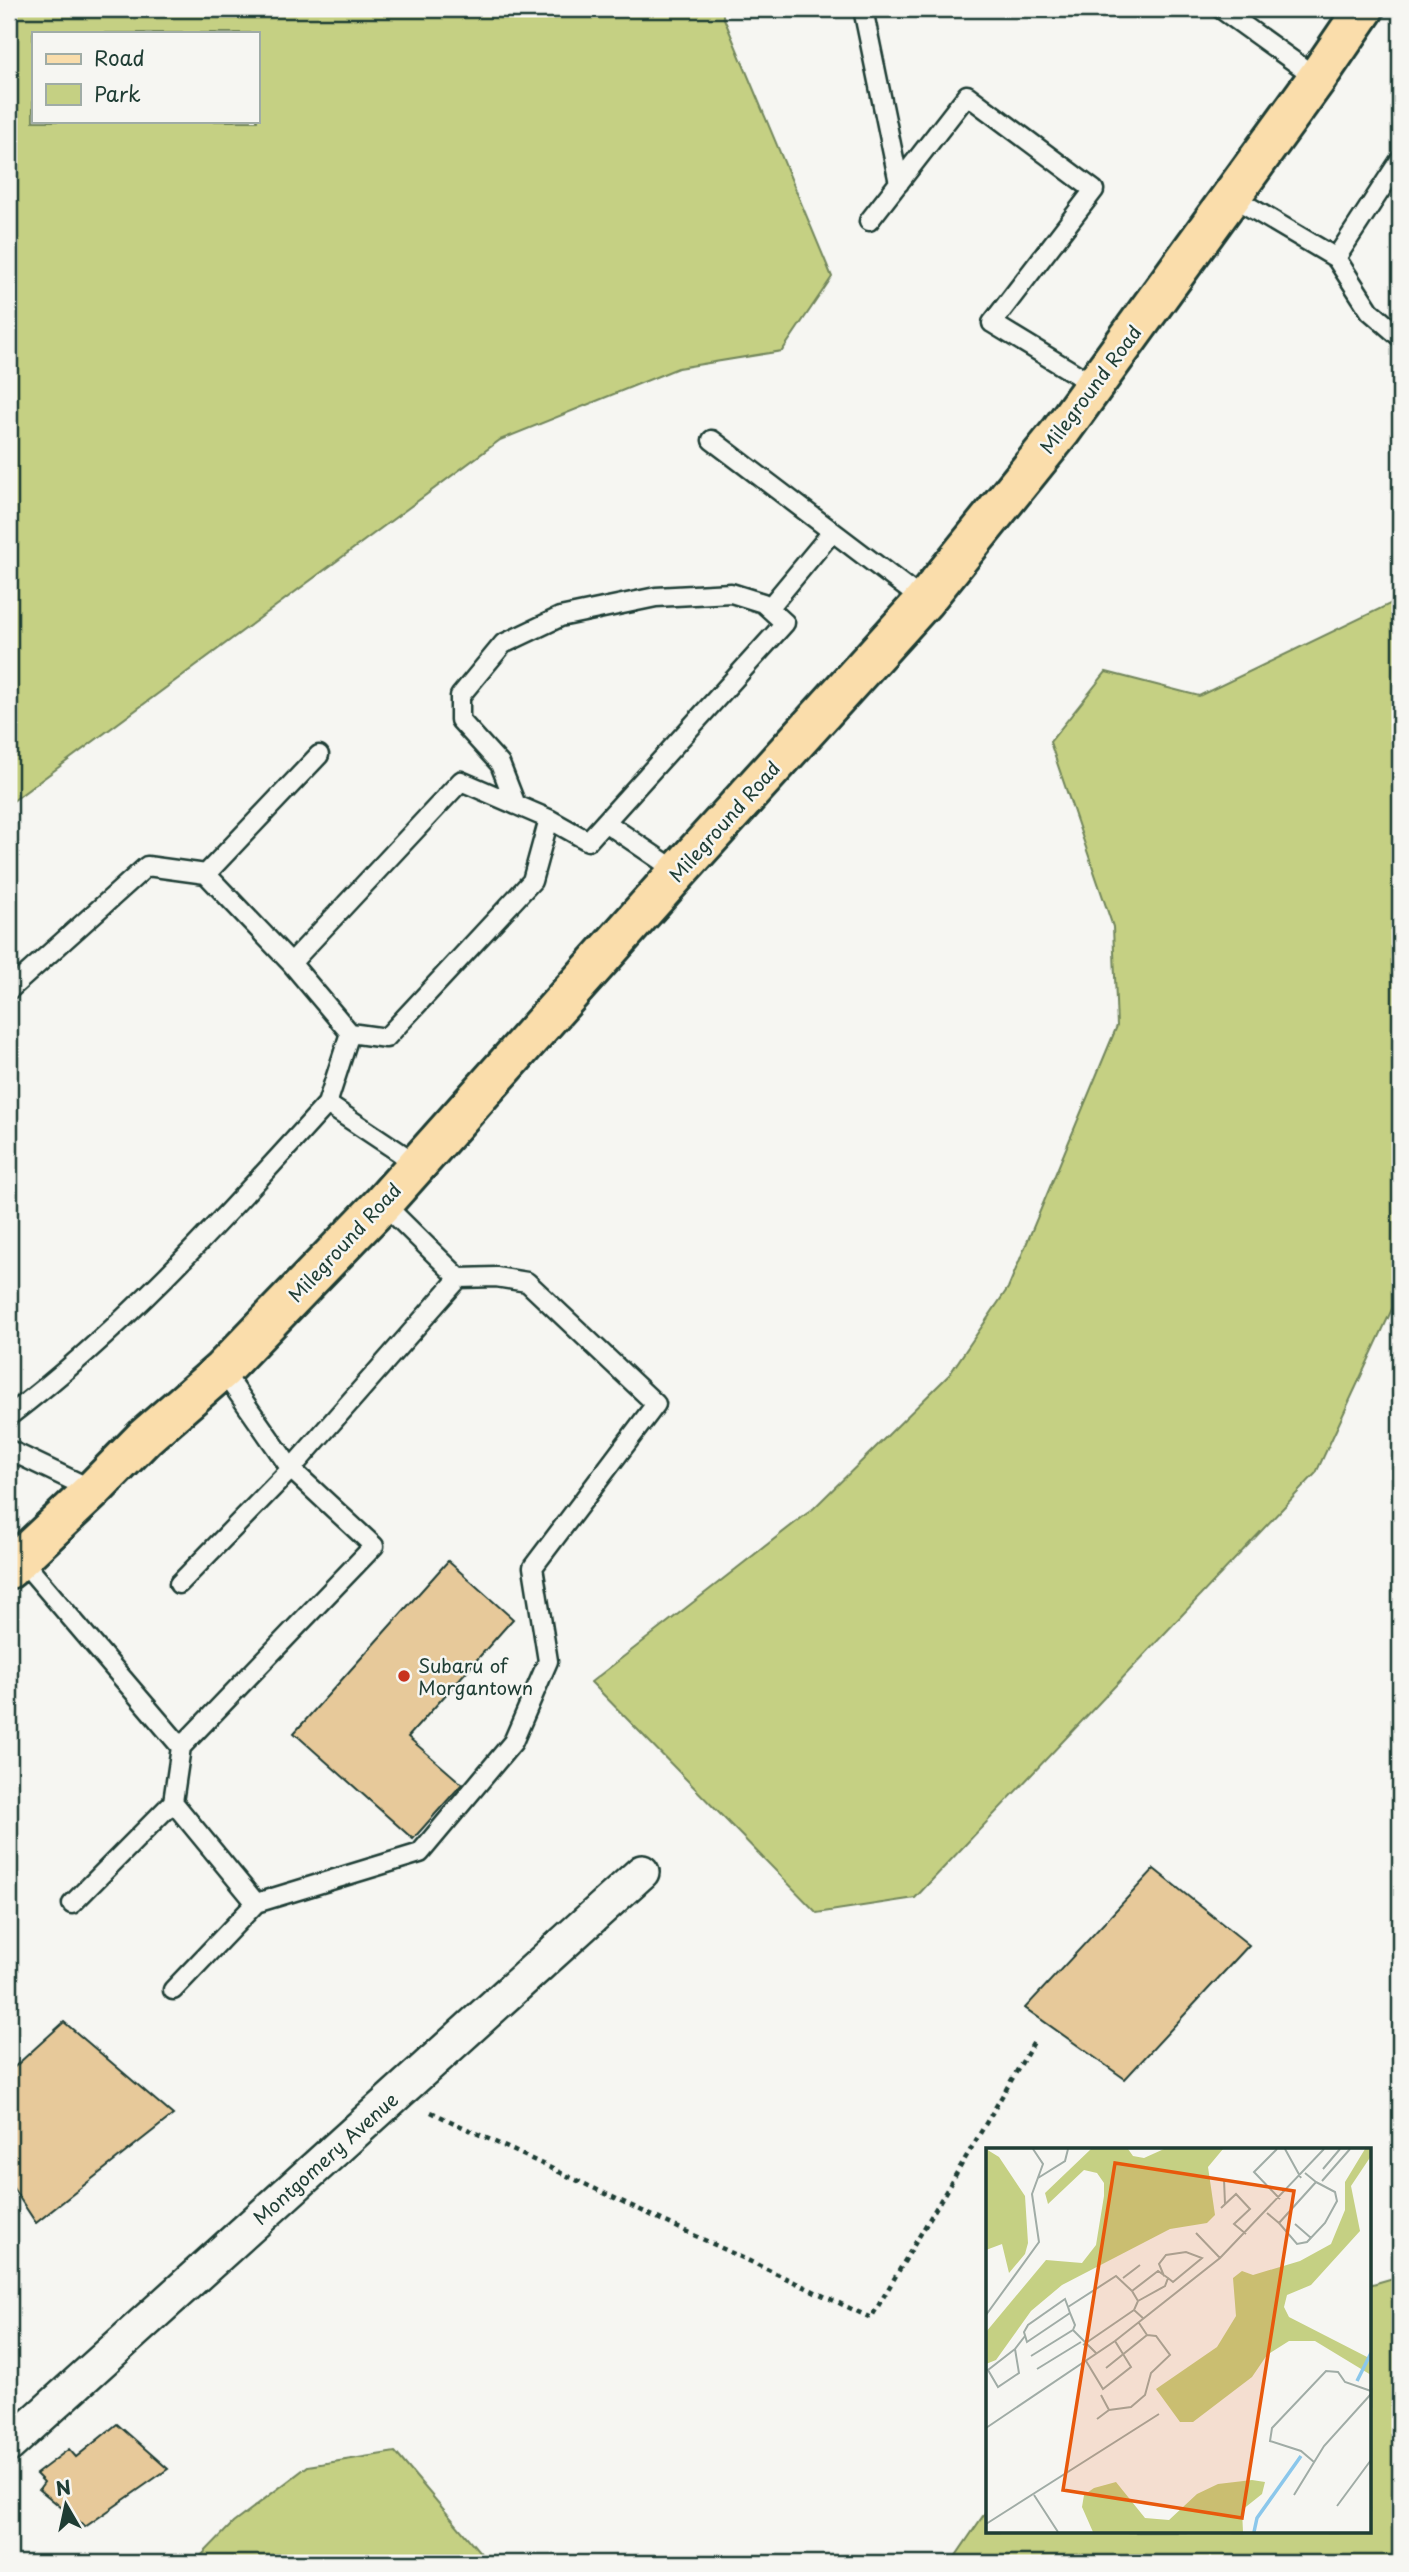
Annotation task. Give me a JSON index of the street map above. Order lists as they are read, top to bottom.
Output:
{
  "streets": {
    "main road": ["Mileground Road"],
    "street": ["Montgomery Avenue"]
  },
  "places": ["Subaru of Morgantown"],
  "legend": ["Road", "Park"],
  "north": "top"
}
